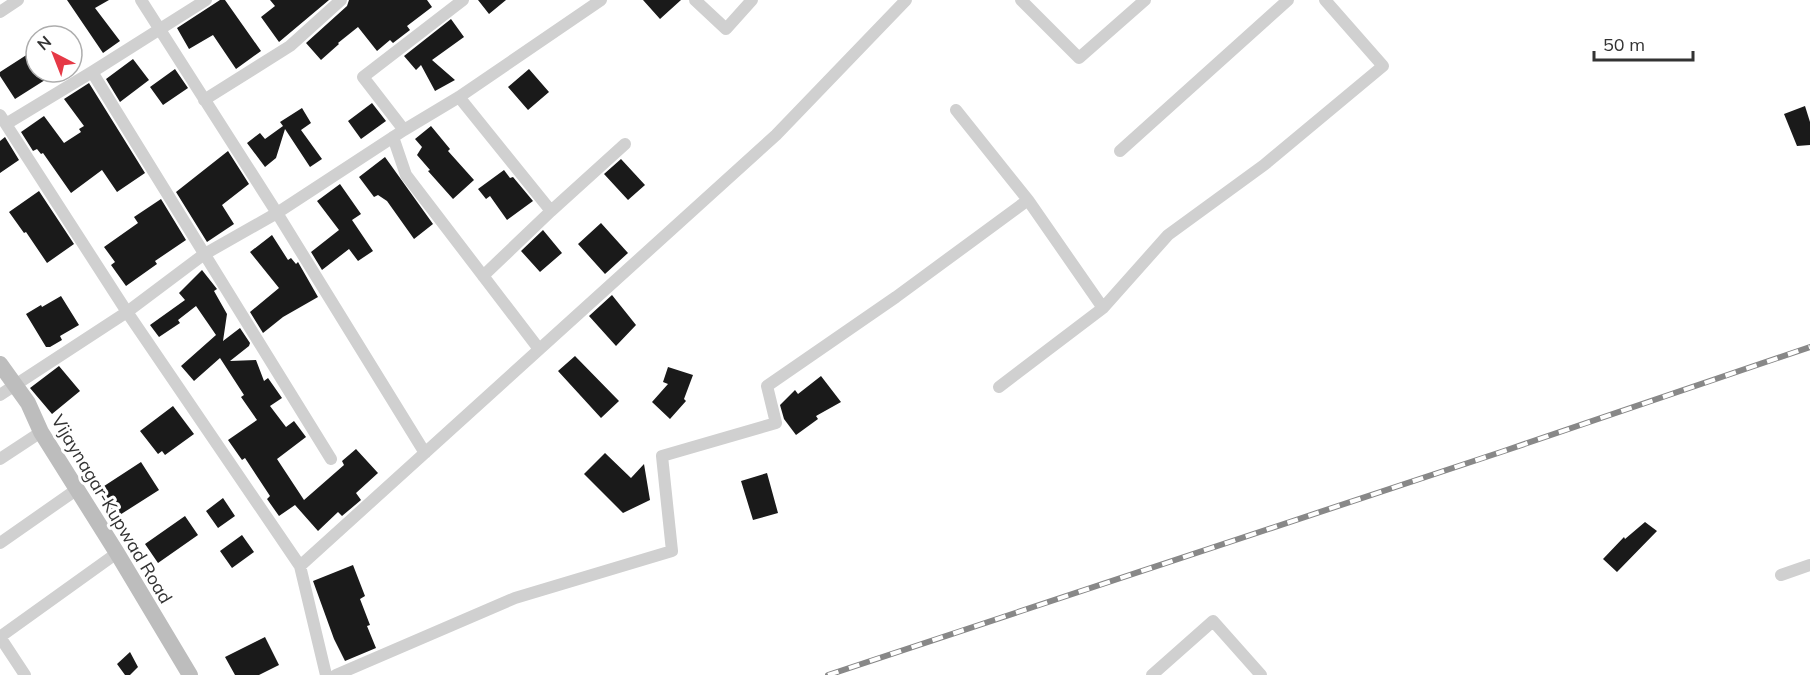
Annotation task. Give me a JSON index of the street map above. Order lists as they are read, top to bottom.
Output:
{
  "streets": {
    "street": ["Vijaynagar-Kupwad Road"]
  },
  "scale_bar": "50 m",
  "north": "top left"
}
